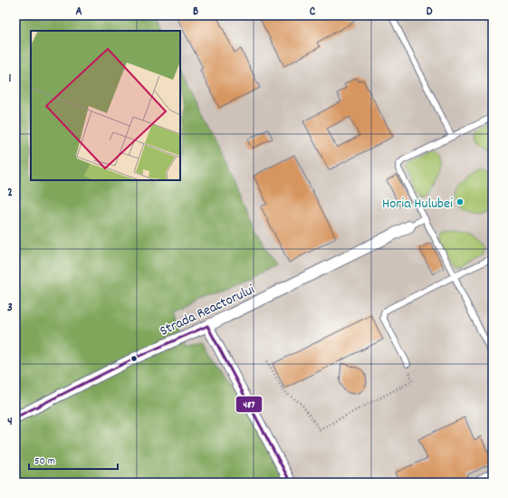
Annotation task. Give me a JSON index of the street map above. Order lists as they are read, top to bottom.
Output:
{
  "streets": {
    "street": ["Strada Reactorului"]
  },
  "places": ["Horia Hulubei"],
  "lines": ["transit line 487"],
  "scale_bar": "50 m",
  "grid": {
    "columns": [
      "A",
      "B",
      "C",
      "D"
    ],
    "rows": [
      "1",
      "2",
      "3",
      "4"
    ]
  }
}
